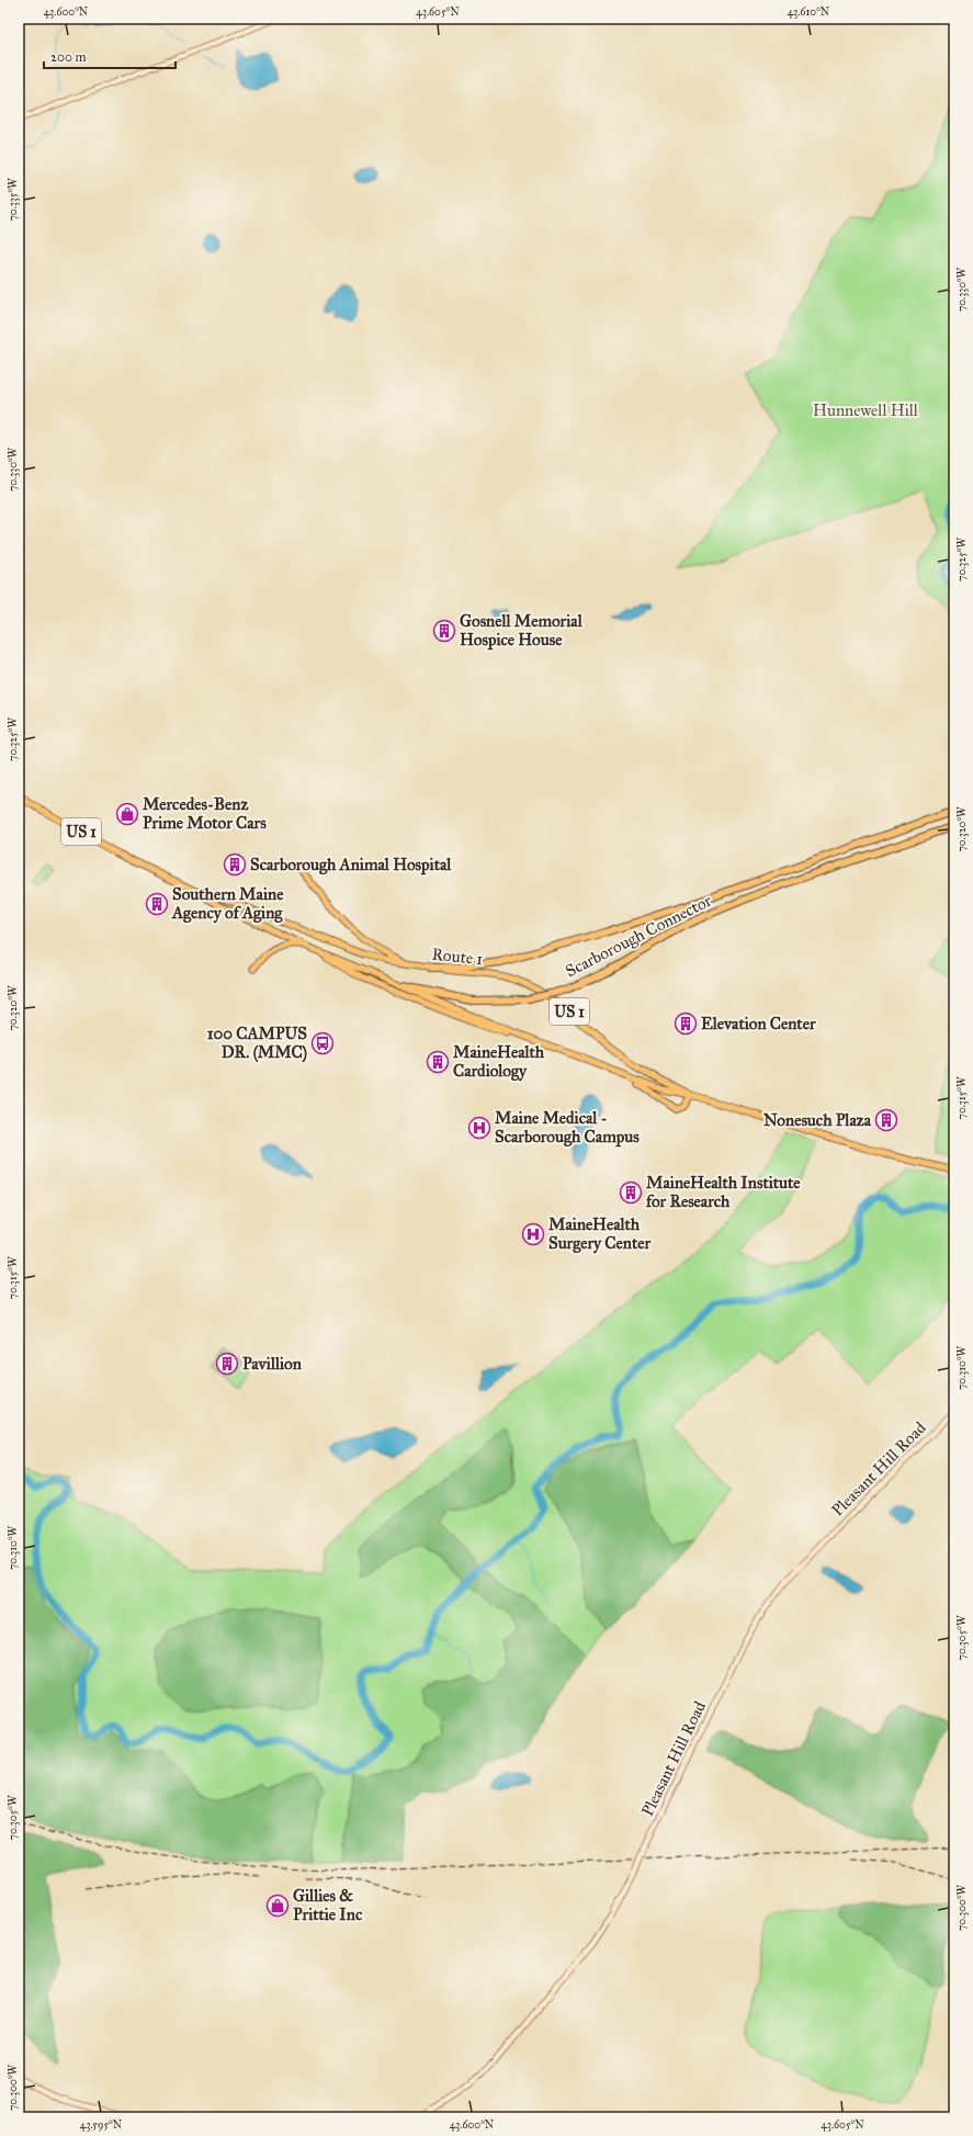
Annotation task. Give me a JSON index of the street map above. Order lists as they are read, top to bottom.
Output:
{
  "streets": {
    "highway": ["Scarborough Connector"],
    "main road": ["US 1", "Route 1"],
    "street": ["Pleasant Hill Road"]
  },
  "crossings": [
    ["Scarborough Connector", "Route 1"]
  ],
  "parks": ["Hunnewell Hill"],
  "places": {
    "building": [
      "Gosnell Memorial Hospice House",
      "Scarborough Animal Hospital",
      "Southern Maine Agency of Aging",
      "Elevation Center",
      "MaineHealth Cardiology",
      "Nonesuch Plaza",
      "MaineHealth Institute for Research",
      "Pavillion"
    ],
    "shop": ["Mercedes-Benz Prime Motor Cars", "Gillies & Prittie Inc"],
    "bus stop": ["100 CAMPUS DR. (MMC)"],
    "hospital": ["Maine Medical - Scarborough Campus", "MaineHealth Surgery Center"]
  },
  "scale_bar": "200 m",
  "coordinates": [
    "43.600°N",
    "43.605°N",
    "43.610°N",
    "70.335°W",
    "70.330°W",
    "70.325°W",
    "70.320°W",
    "70.315°W",
    "70.310°W",
    "70.305°W",
    "70.300°W",
    "43.595°N"
  ]
}
